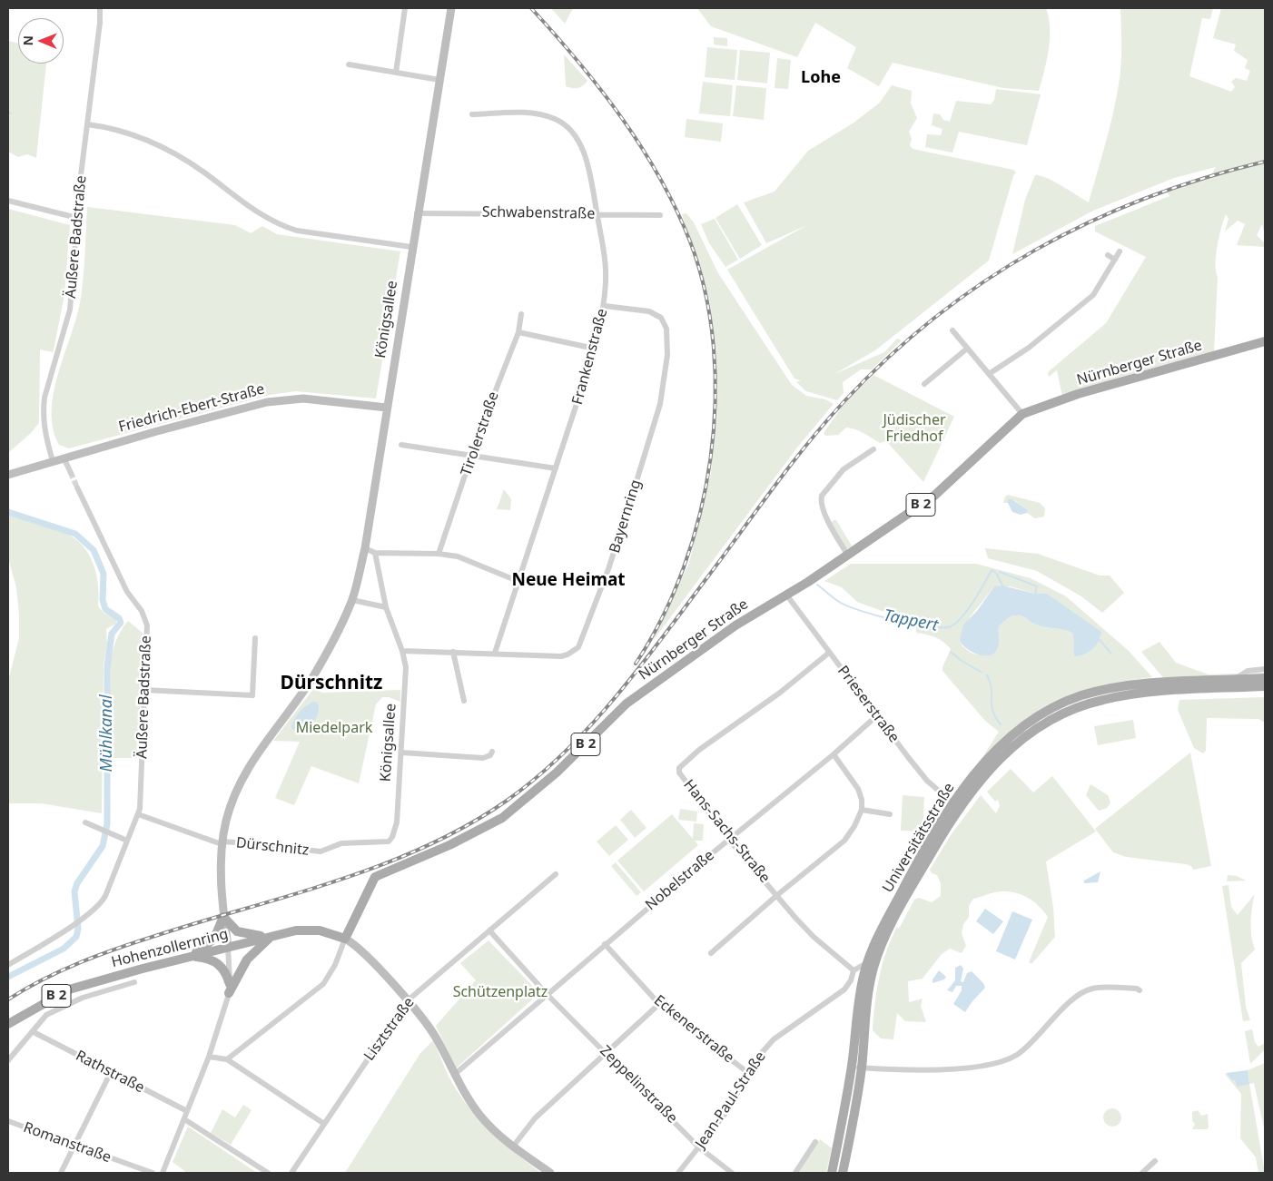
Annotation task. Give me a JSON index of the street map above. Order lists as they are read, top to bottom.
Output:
{
  "streets": {
    "main road": [
      "Königsallee",
      "Nürnberger Straße",
      "Friedrich-Ebert-Straße",
      "B 2",
      "Universitätsstraße",
      "Hohenzollernring"
    ],
    "street": [
      "Schwabenstraße",
      "Äußere Badstraße",
      "Frankenstraße",
      "Tirolerstraße",
      "Bayernring",
      "Prieserstraße",
      "Hans-Sachs-Straße",
      "Dürschnitz",
      "Nobelstraße",
      "Lisztstraße",
      "Eckenerstraße",
      "Rathstraße",
      "Zeppelinstraße",
      "Jean-Paul-Straße",
      "Romanstraße"
    ]
  },
  "crossings": [
    ["Schwabenstraße", "Königsallee"],
    ["Schwabenstraße", "Frankenstraße"],
    ["Äußere Badstraße", "Friedrich-Ebert-Straße"],
    ["Äußere Badstraße", "Dürschnitz"],
    ["Königsallee", "Friedrich-Ebert-Straße"],
    ["Königsallee", "Bayernring"],
    ["Königsallee", "Dürschnitz"],
    ["Königsallee", "Hohenzollernring"],
    ["Frankenstraße", "Bayernring"],
    ["Nürnberger Straße", "Prieserstraße"],
    ["Nürnberger Straße", "Hohenzollernring"],
    ["Prieserstraße", "Hans-Sachs-Straße"],
    ["Prieserstraße", "Universitätsstraße"],
    ["Prieserstraße", "Nobelstraße"],
    ["Hans-Sachs-Straße", "Nobelstraße"],
    ["Hans-Sachs-Straße", "Jean-Paul-Straße"],
    ["Nobelstraße", "Eckenerstraße"],
    ["Nobelstraße", "Zeppelinstraße"],
    ["Eckenerstraße", "Jean-Paul-Straße"],
    ["Zeppelinstraße", "Jean-Paul-Straße"]
  ],
  "districts": ["Lohe", "Neue Heimat", "Dürschnitz"],
  "water": ["Tappert", "Mühlkanal"],
  "parks": ["Jüdischer Friedhof", "Miedelpark", "Schützenplatz"],
  "north": "left"
}
